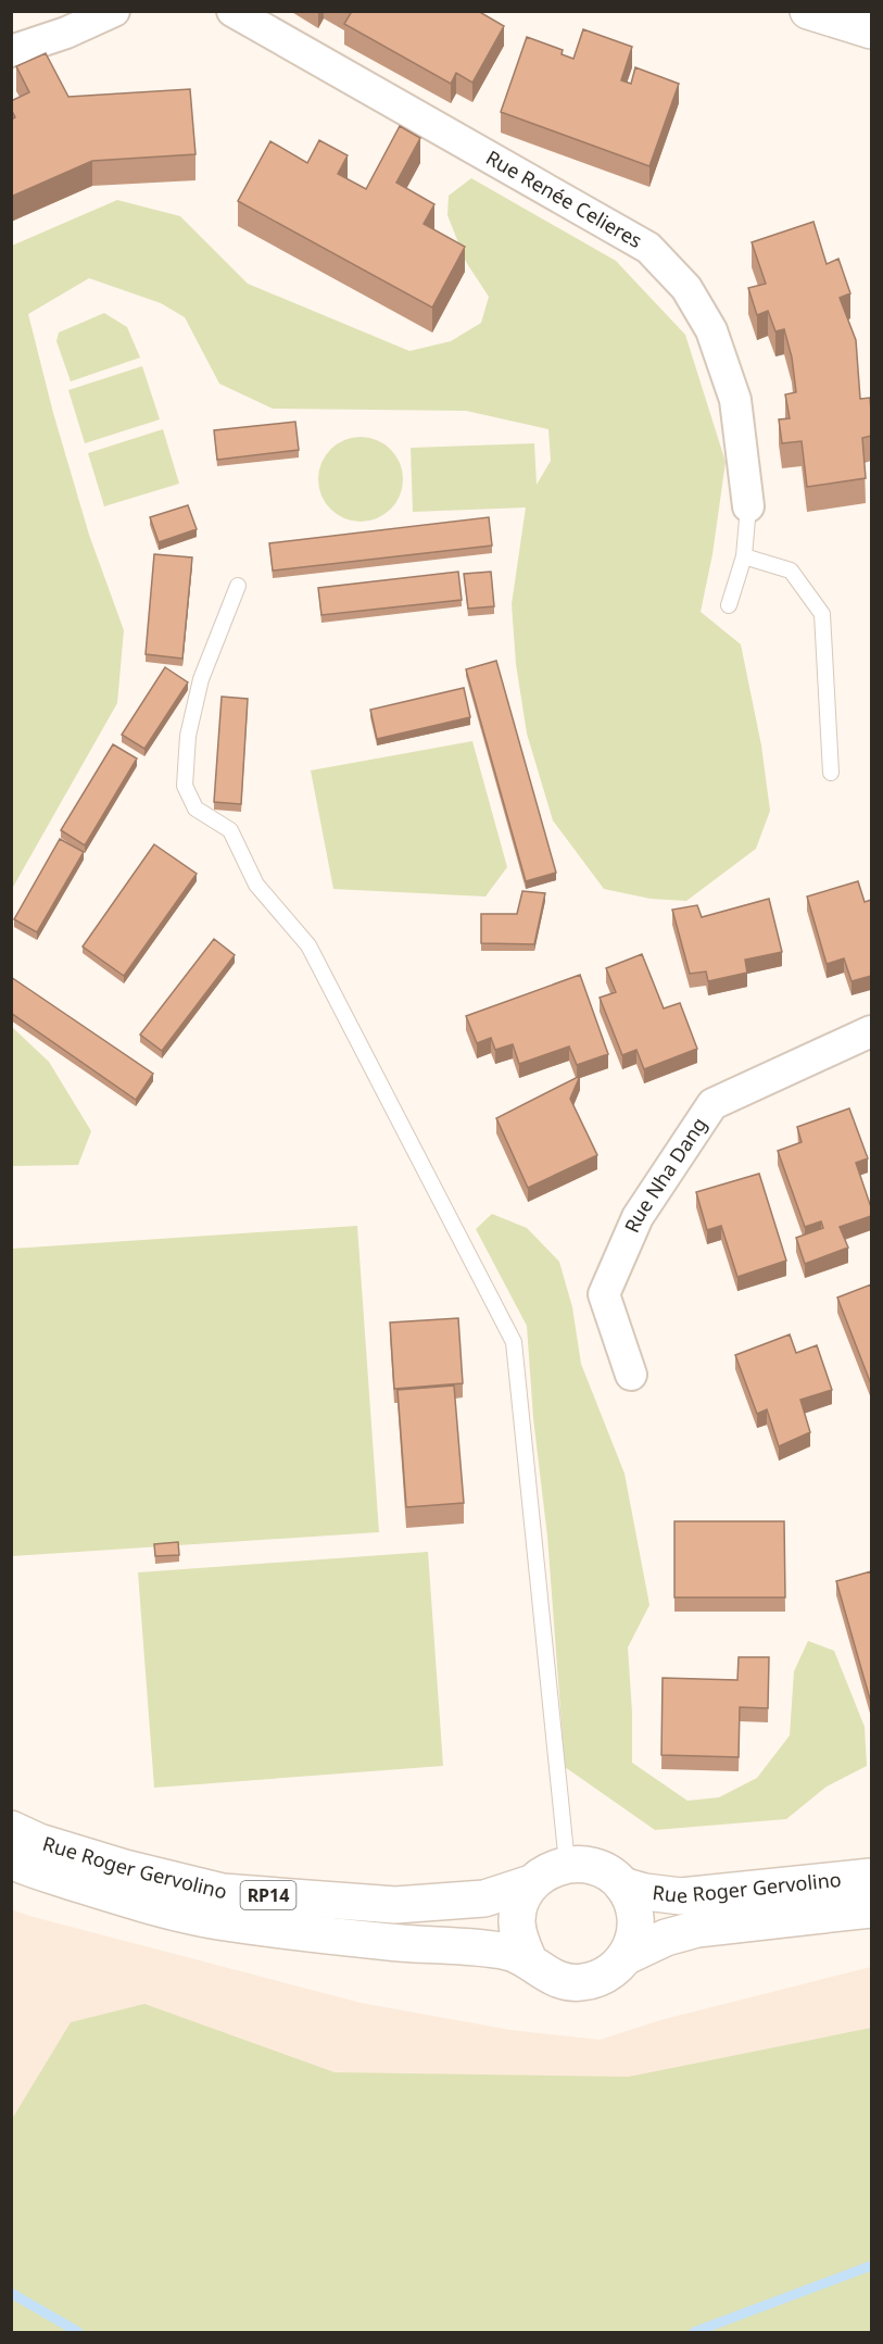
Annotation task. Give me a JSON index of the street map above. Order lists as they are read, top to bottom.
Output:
{
  "streets": {
    "main road": ["Rue Roger Gervolino", "RP14"],
    "street": ["Rue Renée Celieres", "Rue Nha Dang"]
  }
}
